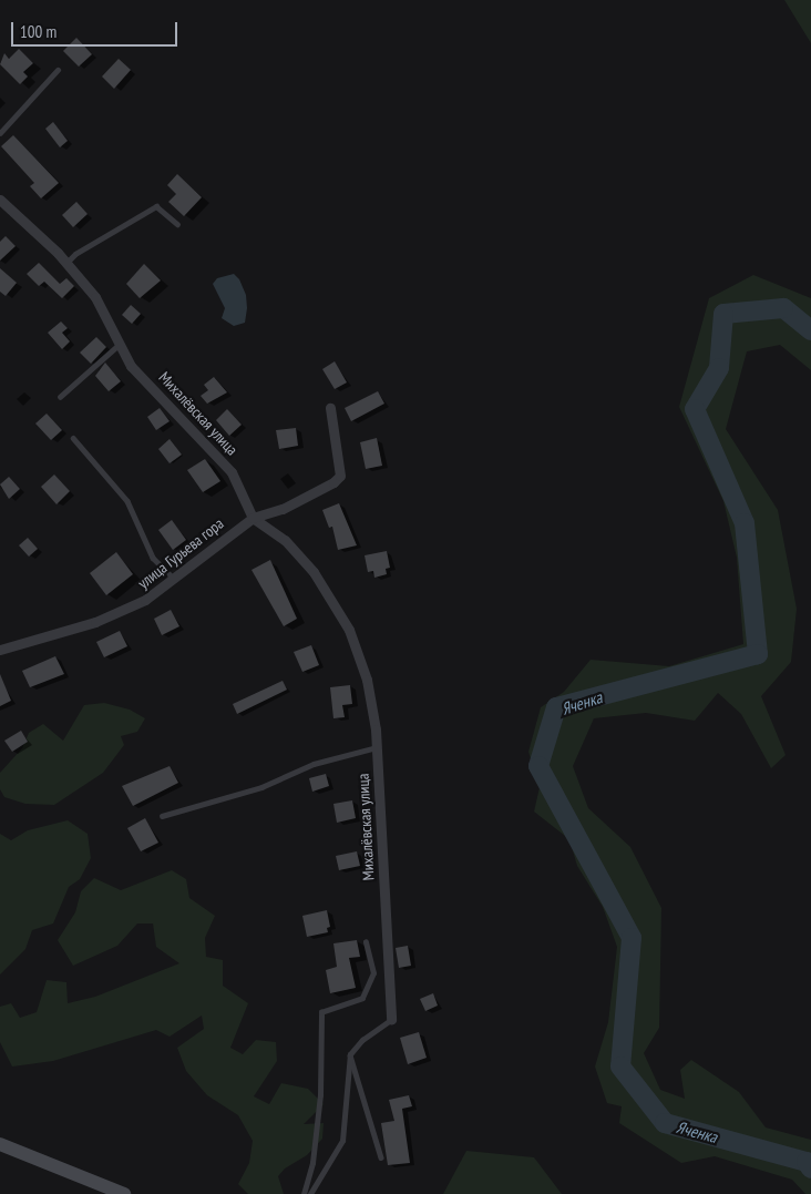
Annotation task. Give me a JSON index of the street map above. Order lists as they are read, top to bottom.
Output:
{
  "streets": {
    "street": ["Михалёвская улица", "улица Гурьева гора"]
  },
  "crossings": [
    ["Михалёвская улица", "улица Гурьева гора"]
  ],
  "water": ["Яченка"],
  "scale_bar": "100 m"
}
